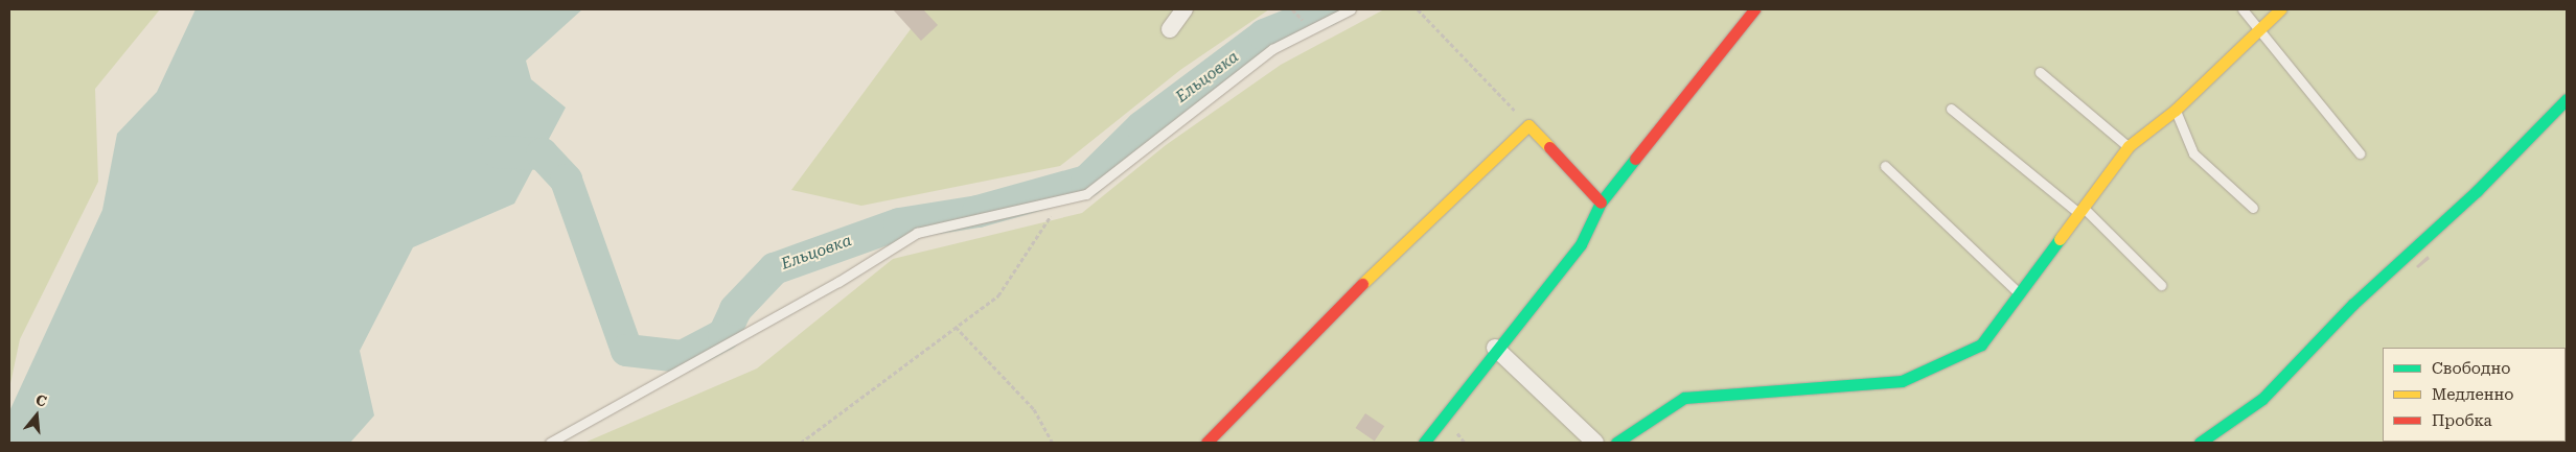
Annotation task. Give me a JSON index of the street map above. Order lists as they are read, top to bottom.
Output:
{
  "water": ["Ельцовка"],
  "legend": ["Свободно", "Медленно", "Пробка"],
  "north": "top"
}
